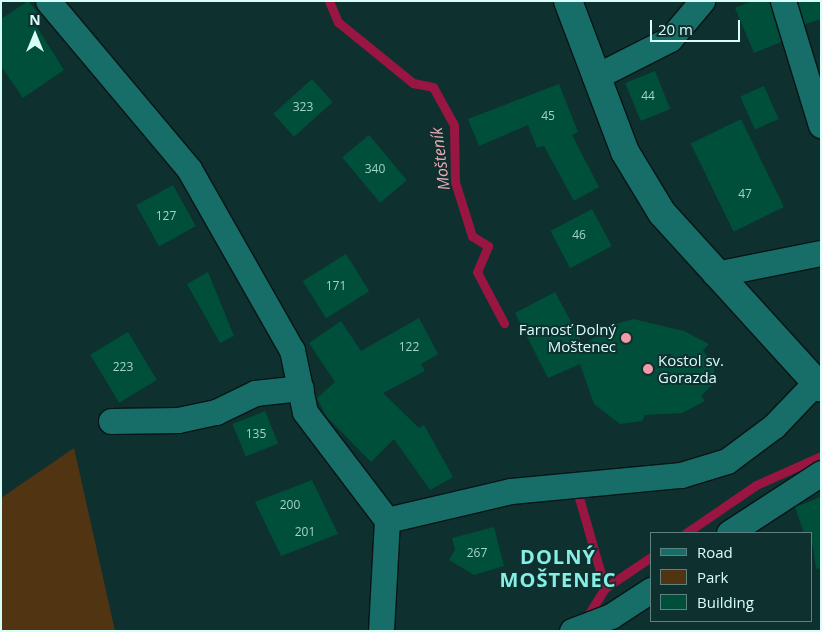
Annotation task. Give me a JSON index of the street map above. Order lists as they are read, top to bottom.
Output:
{
  "districts": ["DOLNÝ MOŠTENEC"],
  "water": ["Mošteník"],
  "places": ["Farnosť Dolný Moštenec", "Kostol sv. Gorazda"],
  "house_numbers": [
    "44",
    "323",
    "45",
    "340",
    "47",
    "127",
    "46",
    "171",
    "122",
    "223",
    "135",
    "200",
    "201",
    "267"
  ],
  "legend": ["Road", "Park", "Building"],
  "scale_bar": "20 m",
  "north": "top"
}
